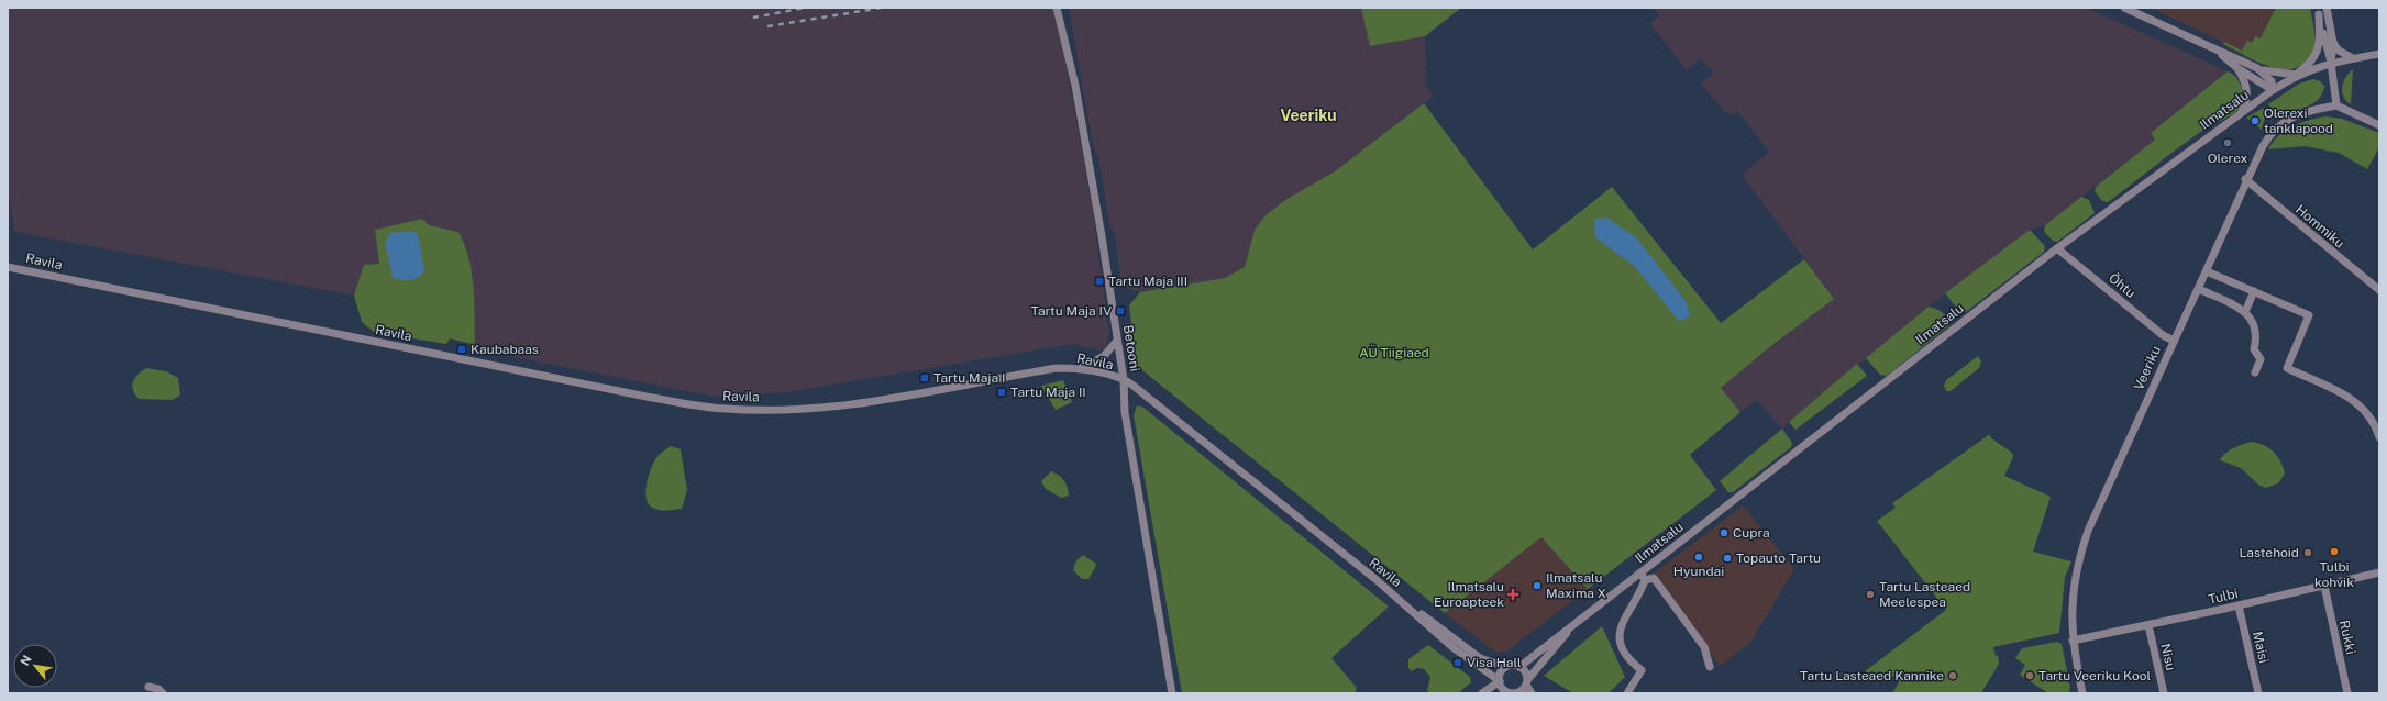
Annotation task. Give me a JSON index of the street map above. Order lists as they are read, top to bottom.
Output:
{
  "streets": {
    "street": [
      "Ilmatsalu",
      "Hommiku",
      "Ravila",
      "Õhtu",
      "Betooni",
      "Veeriku",
      "Tulbi",
      "Rukki",
      "Maisi",
      "Nisu"
    ]
  },
  "crossings": [
    ["Ilmatsalu", "Ravila"],
    ["Ilmatsalu", "Õhtu"],
    ["Hommiku", "Veeriku"],
    ["Ravila", "Betooni"],
    ["Õhtu", "Veeriku"],
    ["Veeriku", "Tulbi"],
    ["Tulbi", "Rukki"],
    ["Tulbi", "Maisi"],
    ["Tulbi", "Nisu"]
  ],
  "districts": ["Veeriku"],
  "parks": ["AÜ Tiigiaed"],
  "places": {
    "other": [
      "Olerexi tanklapood",
      "Olerex",
      "Cupra",
      "Tulbi kohvik",
      "Lastehoid",
      "Hyundai",
      "Topauto Tartu",
      "Ilmatsalu Maxima X",
      "Tartu Lasteaed Meelespea",
      "Tartu Lasteaed Kannike",
      "Tartu Veeriku Kool"
    ],
    "transit": [
      "Tartu Maja III",
      "Tartu Maja IV",
      "Kaubabaas",
      "Tartu Maja I",
      "Tartu Maja II",
      "Visa Hall"
    ],
    "health": ["Ilmatsalu Euroapteek"]
  },
  "north": "top left"
}
